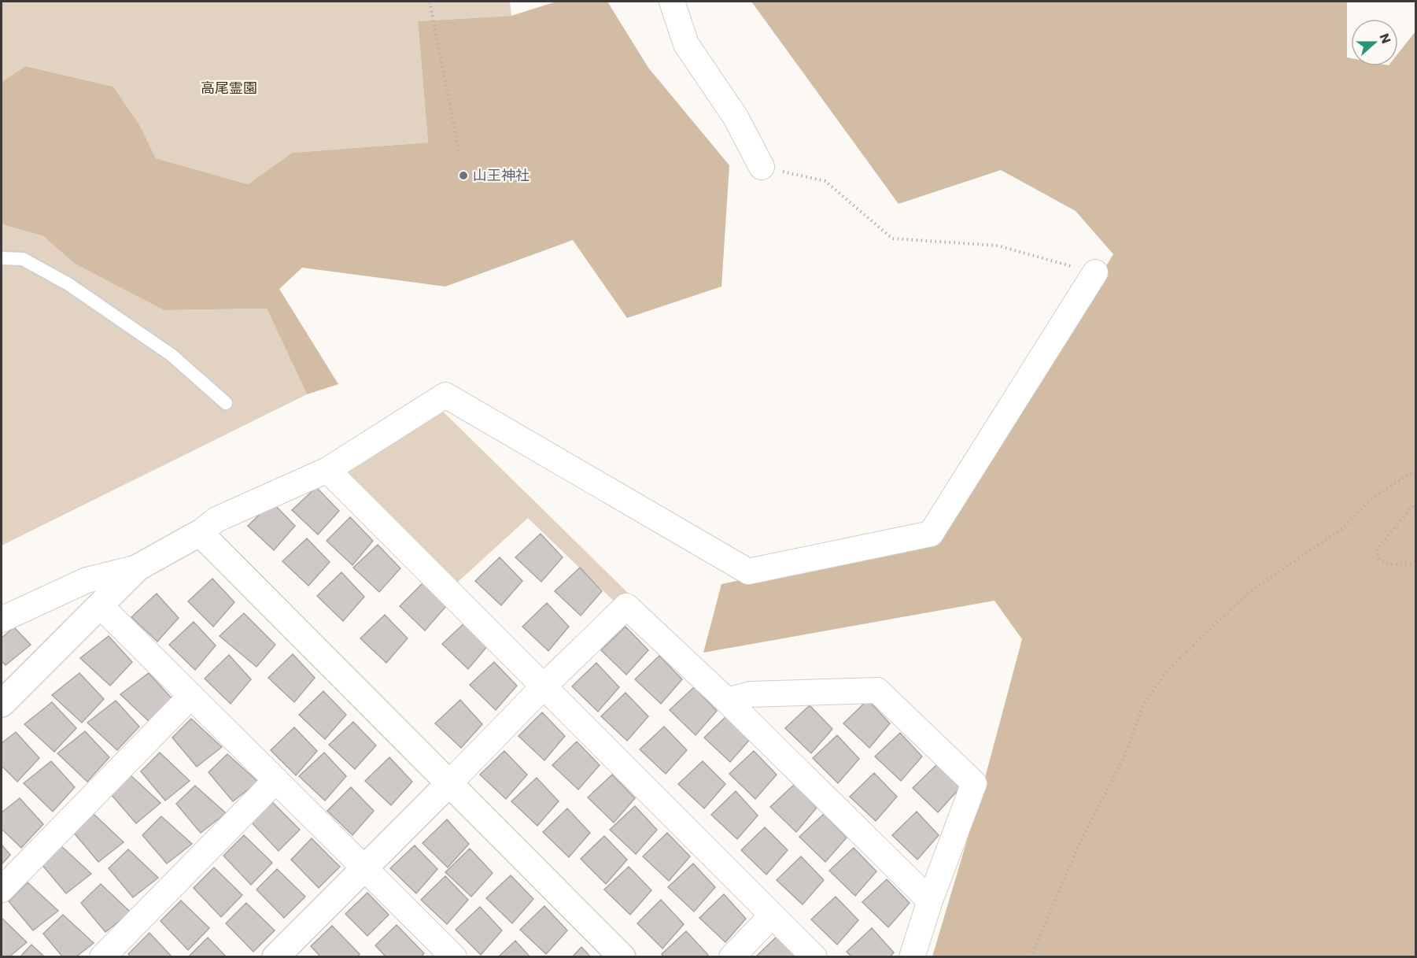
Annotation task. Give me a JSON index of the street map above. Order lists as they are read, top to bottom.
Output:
{
  "parks": ["高尾霊園"],
  "places": ["山王神社"],
  "north": "right"
}
